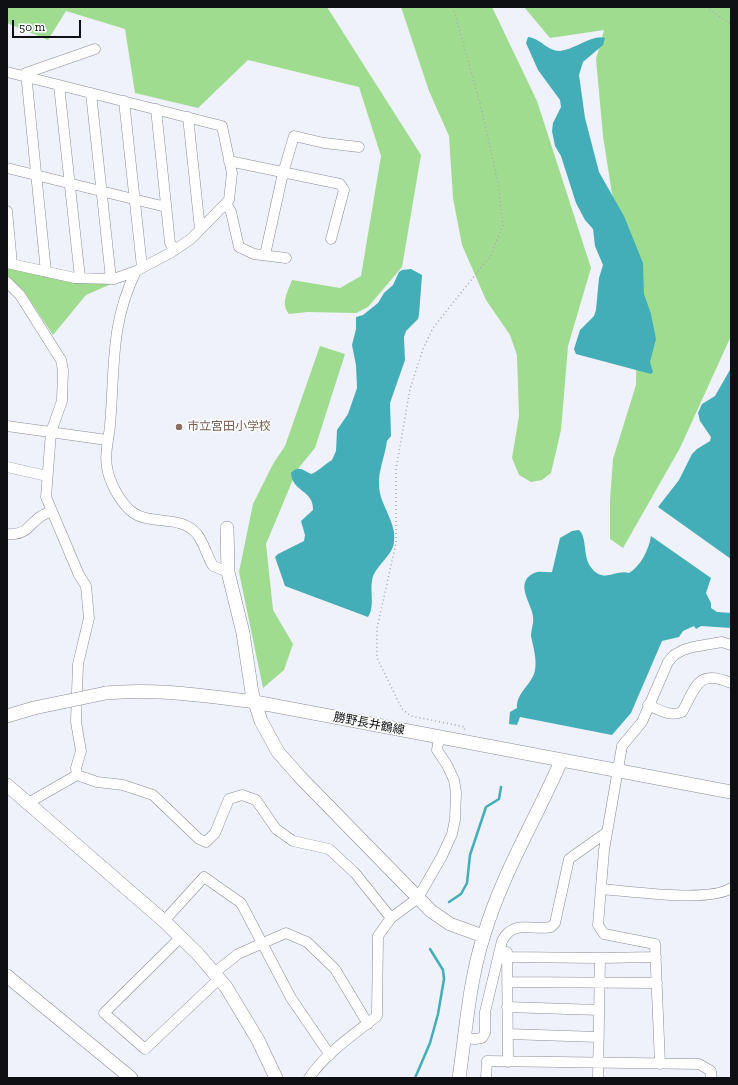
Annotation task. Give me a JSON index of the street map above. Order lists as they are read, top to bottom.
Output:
{
  "streets": {
    "street": ["勝野長井鶴線"]
  },
  "places": ["市立宮田小学校"],
  "scale_bar": "50 m"
}
